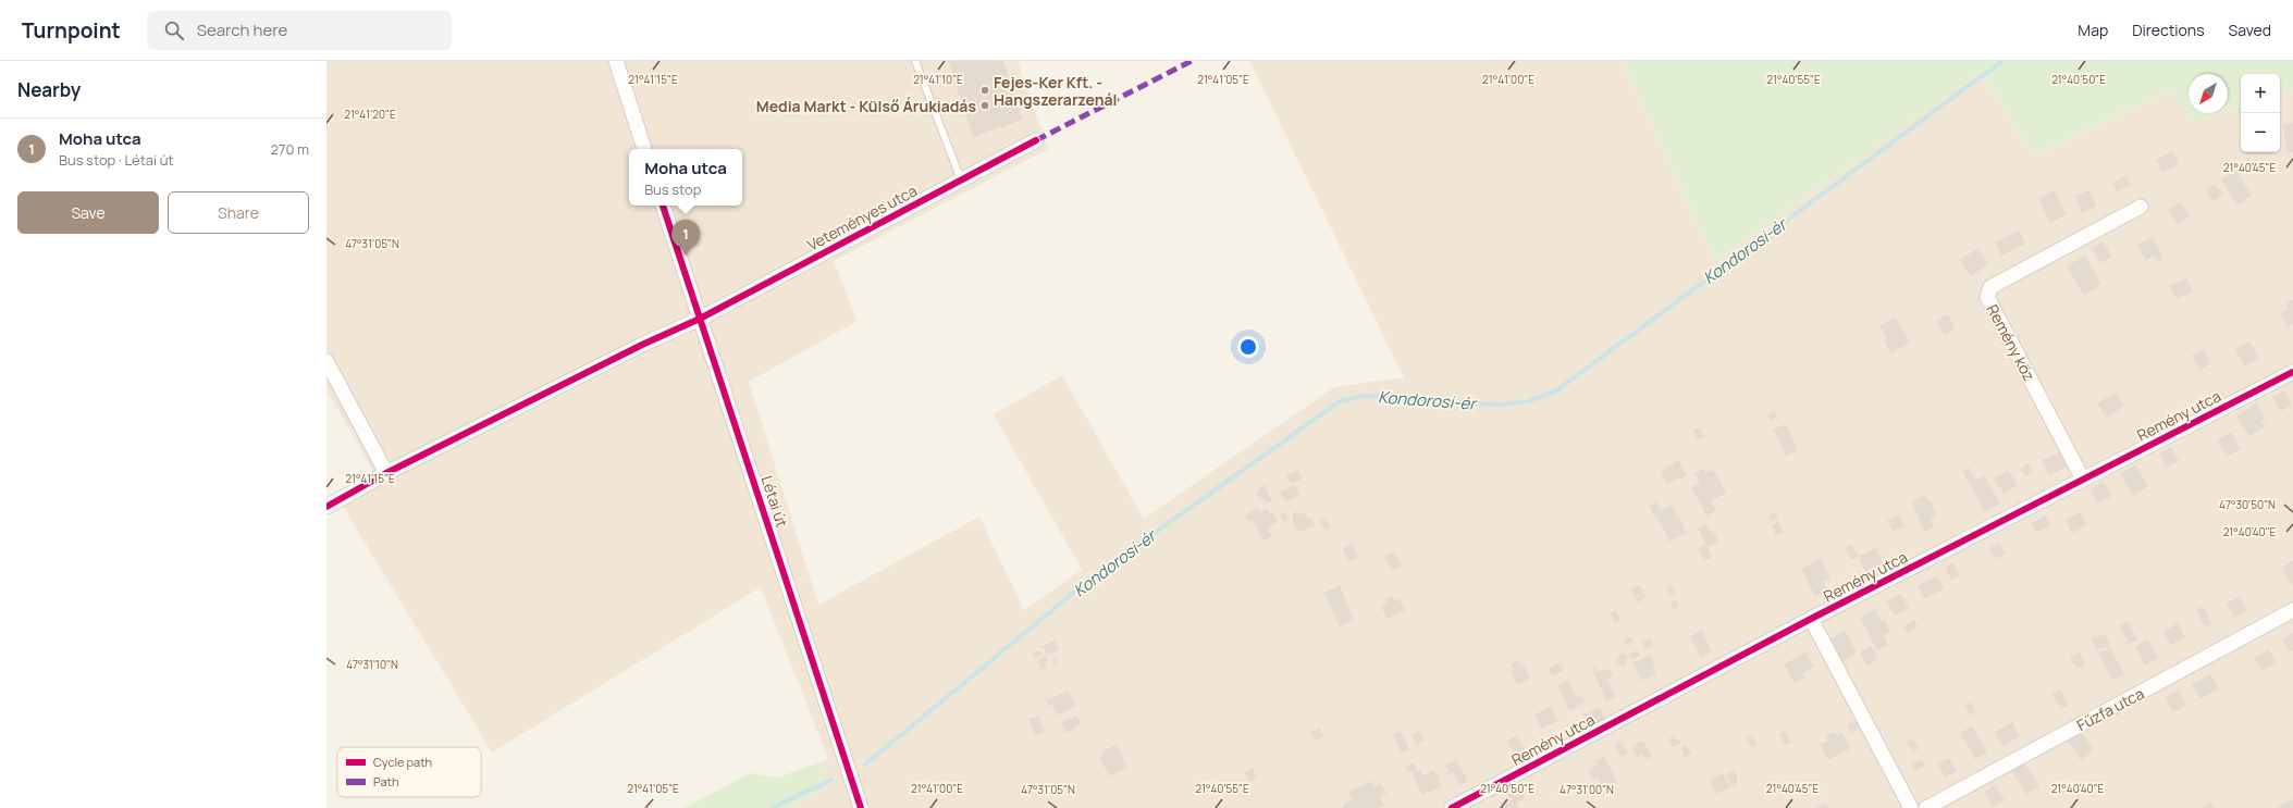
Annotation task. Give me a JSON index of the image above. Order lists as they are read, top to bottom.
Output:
{
  "streets": {
    "street": [
      "Veteményes utca",
      "Remény köz",
      "Remény utca",
      "Létai út",
      "Fűzfa utca"
    ]
  },
  "crossings": [
    ["Veteményes utca", "Létai út"],
    ["Remény köz", "Remény utca"]
  ],
  "water": ["Kondorosi-ér"],
  "places": ["Fejes-Ker Kft. - Hangszerarzenál", "Media Markt - Külső Árukiadás"],
  "legend": ["Cycle path", "Path"],
  "north": "bottom left",
  "page": {
    "header": "Turnpoint",
    "search": "Search here",
    "nav": ["Map", "Directions", "Saved"],
    "heading": "Nearby",
    "map_buttons": ["+", "−"],
    "list": [
      {
        "mark": "1",
        "name": "Moha utca",
        "note": "Bus stop · Létai út",
        "value": "270 m"
      }
    ],
    "popup": ["Moha utca", "Bus stop"],
    "buttons": ["Save", "Share"],
    "pins": "1"
  },
  "coordinates": [
    "21°41'15\"E",
    "21°41'10\"E",
    "21°41'05\"E",
    "21°41'00\"E",
    "21°40'55\"E",
    "21°40'50\"E",
    "21°41'20\"E",
    "21°40'45\"E",
    "47°31'05\"N",
    "47°30'50\"N",
    "21°40'40\"E",
    "47°31'10\"N",
    "47°31'00\"N"
  ]
}
